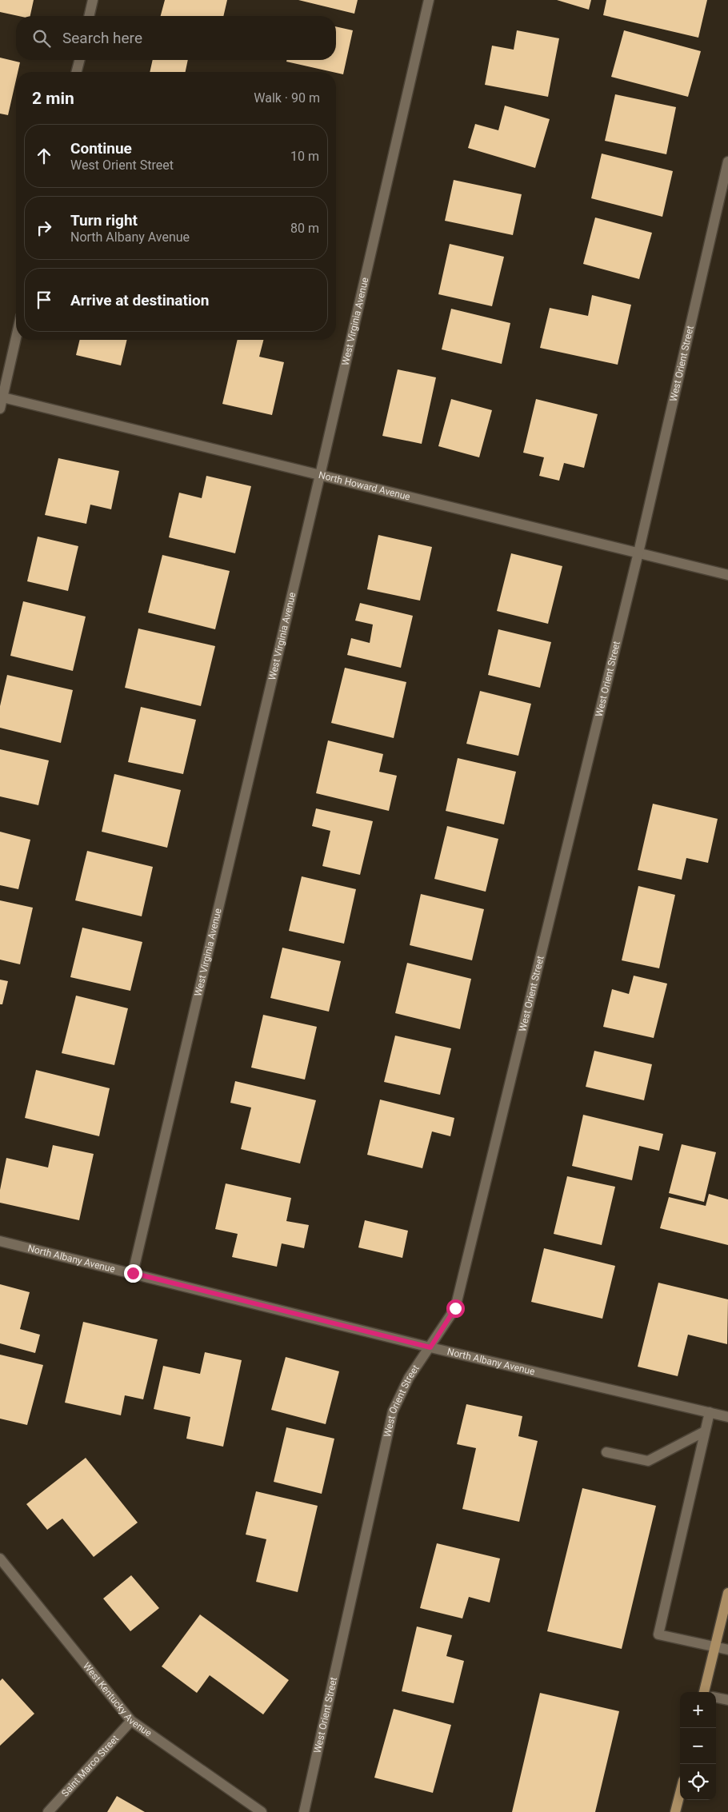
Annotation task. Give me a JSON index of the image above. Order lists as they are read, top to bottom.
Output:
{
  "streets": {
    "street": [
      "West Virginia Avenue",
      "West Orient Street",
      "North Howard Avenue",
      "North Albany Avenue",
      "West Kentucky Avenue",
      "Saint Marco Street"
    ]
  },
  "crossings": [
    ["West Virginia Avenue", "North Howard Avenue"],
    ["West Virginia Avenue", "North Albany Avenue"],
    ["West Orient Street", "North Howard Avenue"],
    ["West Orient Street", "North Albany Avenue"],
    ["West Kentucky Avenue", "Saint Marco Street"]
  ],
  "page": {
    "search": "Search here",
    "heading": ["2 min", "Walk · 90 m"],
    "list": [
      ["Continue", "West Orient Street", "10 m"],
      ["Turn right", "North Albany Avenue", "80 m"],
      "Arrive at destination"
    ],
    "map_buttons": ["+", "−"]
  }
}
